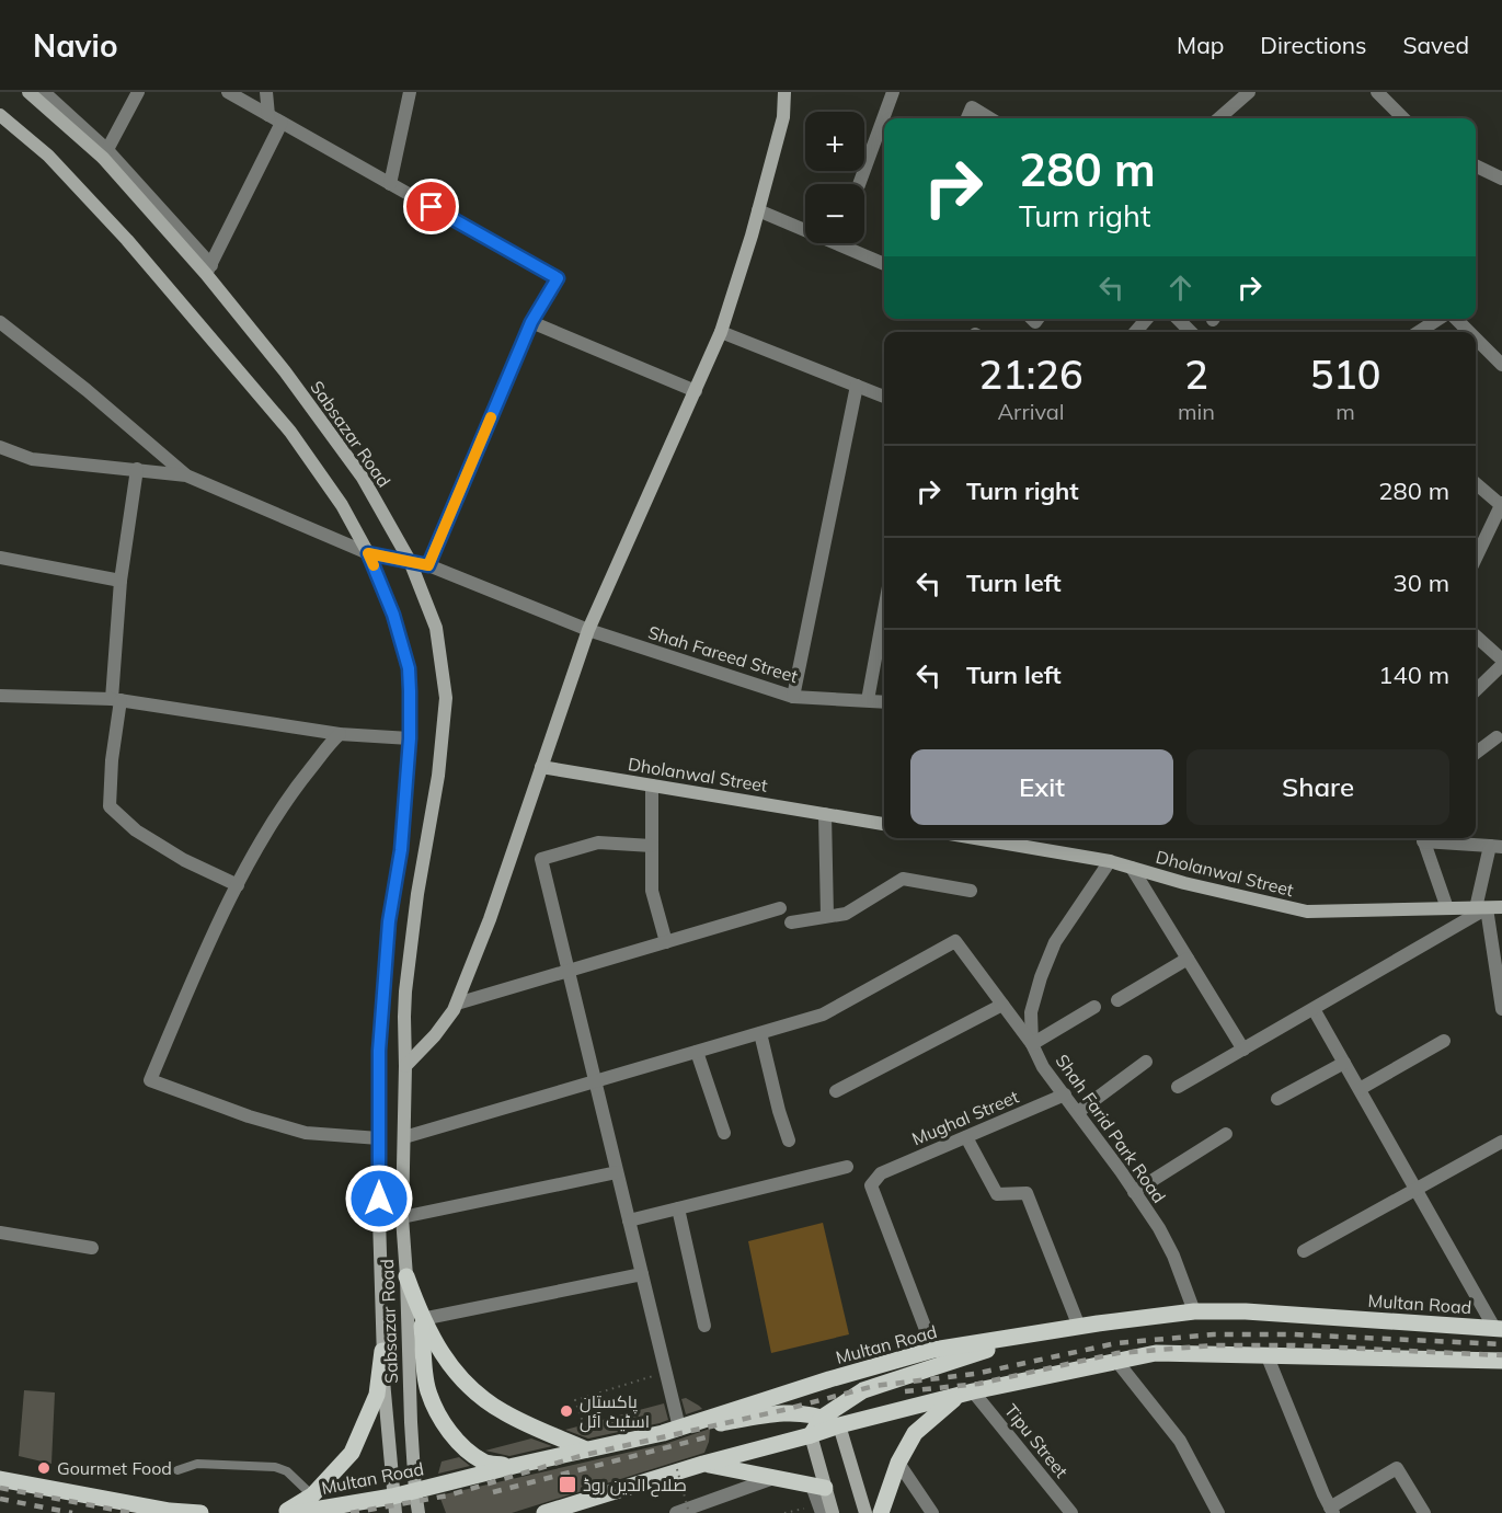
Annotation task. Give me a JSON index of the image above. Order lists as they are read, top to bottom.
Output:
{
  "streets": {
    "main road": ["Sabsazar Road", "Dholanwal Street", "Multan Road"],
    "street": [
      "Shah Fareed Street",
      "Mughal Street",
      "Shah Farid Park Road",
      "Tipu Street"
    ]
  },
  "crossings": [
    ["Sabsazar Road", "Shah Fareed Street"],
    ["Sabsazar Road", "Multan Road"],
    ["Dholanwal Street", "Shah Farid Park Road"],
    ["Mughal Street", "Shah Farid Park Road"],
    ["Mughal Street", "Multan Road"],
    ["Shah Farid Park Road", "Multan Road"]
  ],
  "places": {
    "other": ["پاکستان اسٹیٹ آئل", "Gourmet Food"],
    "transit": ["صلاح الدین روڈ"]
  },
  "page": {
    "header": "Navio",
    "nav": ["Map", "Directions", "Saved"],
    "map_buttons": ["+", "−"],
    "turn": ["280 m", "Turn right"],
    "eta": [
      "21:26",
      "Arrival",
      "2",
      "min",
      "510",
      "m"
    ],
    "list": [
      {
        "name": "Turn right",
        "value": "280 m"
      },
      {
        "name": "Turn left",
        "value": "30 m"
      },
      {
        "name": "Turn left",
        "value": "140 m"
      }
    ],
    "buttons": ["Exit", "Share"]
  }
}
